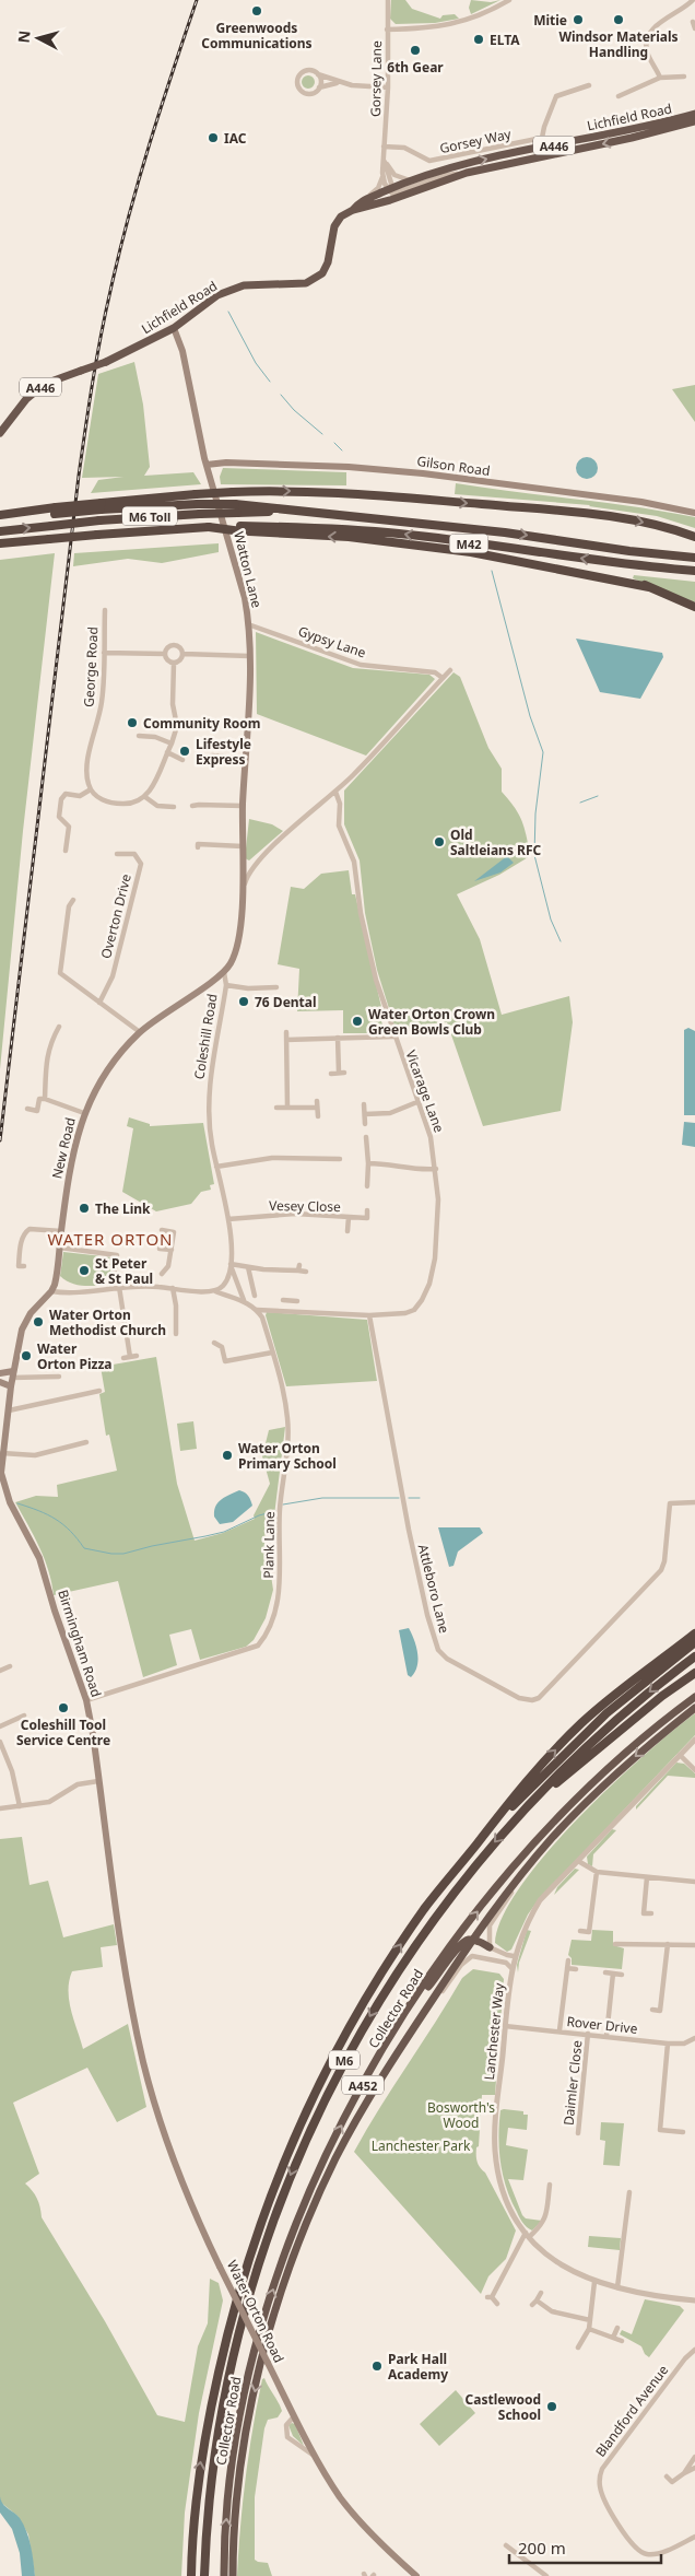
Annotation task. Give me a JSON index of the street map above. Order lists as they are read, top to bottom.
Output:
{
  "streets": {
    "highway": [
      "Lichfield Road",
      "A446",
      "M6 Toll",
      "M42",
      "Collector Road",
      "M6",
      "A452"
    ],
    "main road": [
      "Gilson Road",
      "Watton Lane",
      "New Road",
      "Birmingham Road",
      "Water Orton Road"
    ],
    "street": [
      "Gorsey Lane",
      "Gorsey Way",
      "Gypsy Lane",
      "George Road",
      "Overton Drive",
      "Coleshill Road",
      "Vicarage Lane",
      "Vesey Close",
      "Plank Lane",
      "Attleboro Lane",
      "Rover Drive",
      "Lanchester Way",
      "Daimler Close",
      "Blandford Avenue"
    ]
  },
  "crossings": [
    ["Gorsey Lane", "Lichfield Road"],
    ["Gorsey Lane", "Gorsey Way"],
    ["Lichfield Road", "Watton Lane"],
    ["Gilson Road", "Watton Lane"],
    ["M6 Toll", "M42"],
    ["Watton Lane", "Gypsy Lane"],
    ["Coleshill Road", "New Road"],
    ["Coleshill Road", "Vesey Close"],
    ["Vicarage Lane", "Plank Lane"],
    ["Vicarage Lane", "Attleboro Lane"],
    ["New Road", "Birmingham Road"],
    ["Plank Lane", "Birmingham Road"],
    ["Birmingham Road", "Water Orton Road"],
    ["Rover Drive", "Lanchester Way"],
    ["Rover Drive", "Daimler Close"]
  ],
  "districts": ["WATER ORTON"],
  "parks": ["Bosworth's Wood", "Lanchester Park"],
  "places": [
    "Greenwoods Communications",
    "Mitie",
    "Windsor Materials Handling",
    "ELTA",
    "6th Gear",
    "IAC",
    "Community Room",
    "Lifestyle Express",
    "Old Saltleians RFC",
    "76 Dental",
    "Water Orton Crown Green Bowls Club",
    "The Link",
    "St Peter & St Paul",
    "Water Orton Methodist Church",
    "Water Orton Pizza",
    "Water Orton Primary School",
    "Coleshill Tool Service Centre",
    "Park Hall Academy",
    "Castlewood School"
  ],
  "scale_bar": "200 m",
  "north": "left"
}
